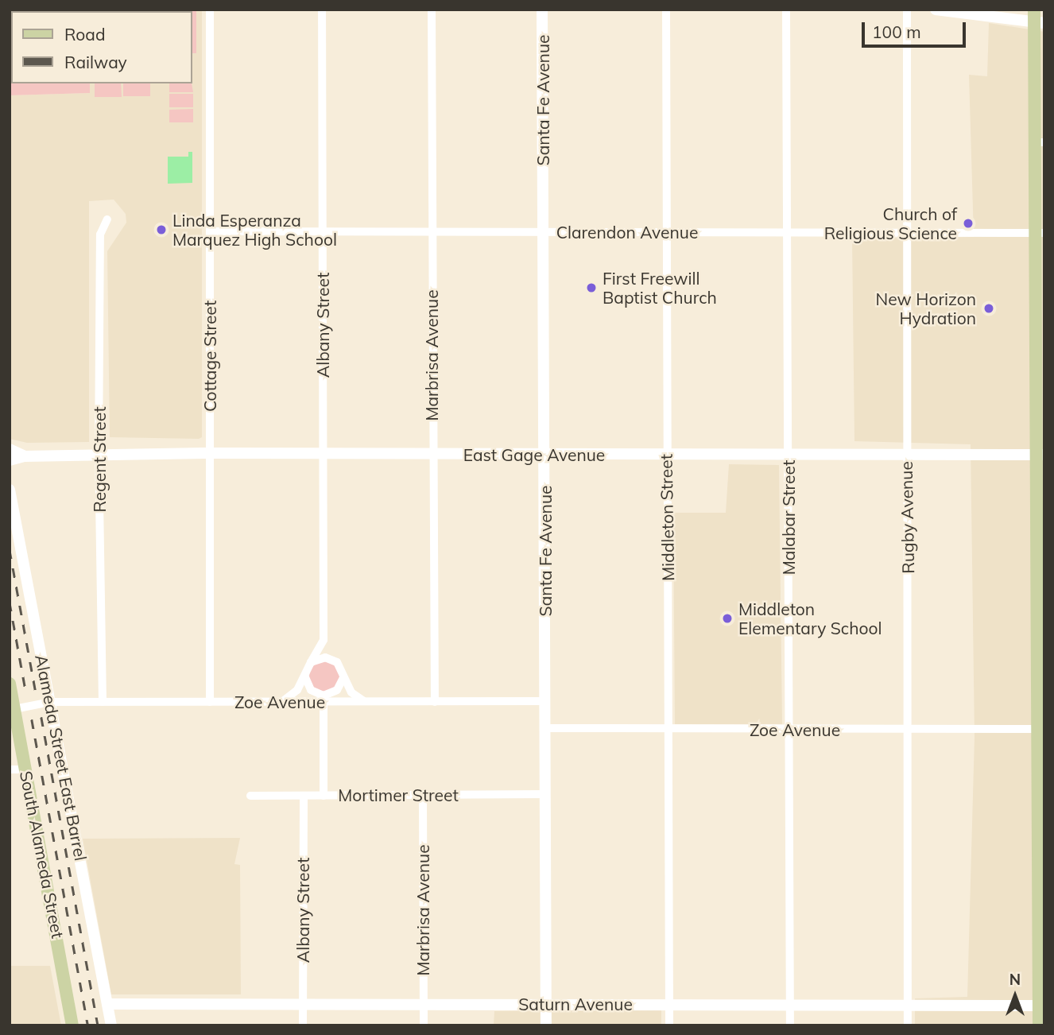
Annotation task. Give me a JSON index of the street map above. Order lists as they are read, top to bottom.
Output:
{
  "streets": {
    "main road": [
      "Santa Fe Avenue",
      "East Gage Avenue",
      "Alameda Street East Barrel",
      "South Alameda Street",
      "Saturn Avenue"
    ],
    "street": [
      "Clarendon Avenue",
      "Albany Street",
      "Marbrisa Avenue",
      "Cottage Street",
      "Regent Street",
      "Middleton Street",
      "Malabar Street",
      "Rugby Avenue",
      "Zoe Avenue",
      "Mortimer Street"
    ]
  },
  "crossings": [
    ["Santa Fe Avenue", "Clarendon Avenue"],
    ["Santa Fe Avenue", "East Gage Avenue"],
    ["Santa Fe Avenue", "Zoe Avenue"],
    ["Santa Fe Avenue", "Mortimer Street"],
    ["Santa Fe Avenue", "Saturn Avenue"],
    ["Clarendon Avenue", "Albany Street"],
    ["Clarendon Avenue", "Marbrisa Avenue"],
    ["Clarendon Avenue", "Cottage Street"],
    ["Clarendon Avenue", "Middleton Street"],
    ["Clarendon Avenue", "Malabar Street"],
    ["Clarendon Avenue", "Rugby Avenue"],
    ["Albany Street", "East Gage Avenue"],
    ["Albany Street", "Zoe Avenue"],
    ["Albany Street", "Mortimer Street"],
    ["Albany Street", "Saturn Avenue"],
    ["Marbrisa Avenue", "East Gage Avenue"],
    ["Marbrisa Avenue", "Zoe Avenue"],
    ["Marbrisa Avenue", "Mortimer Street"],
    ["Marbrisa Avenue", "Saturn Avenue"],
    ["Cottage Street", "East Gage Avenue"],
    ["Cottage Street", "Zoe Avenue"],
    ["East Gage Avenue", "Regent Street"],
    ["East Gage Avenue", "Middleton Street"],
    ["East Gage Avenue", "Malabar Street"],
    ["East Gage Avenue", "Rugby Avenue"],
    ["Regent Street", "Zoe Avenue"],
    ["Middleton Street", "Zoe Avenue"],
    ["Middleton Street", "Saturn Avenue"],
    ["Malabar Street", "Zoe Avenue"],
    ["Malabar Street", "Saturn Avenue"],
    ["Rugby Avenue", "Zoe Avenue"],
    ["Rugby Avenue", "Saturn Avenue"],
    ["Zoe Avenue", "Alameda Street East Barrel"],
    ["Zoe Avenue", "South Alameda Street"],
    ["Alameda Street East Barrel", "Saturn Avenue"]
  ],
  "places": [
    "Church of Religious Science",
    "Linda Esperanza Marquez High School",
    "First Freewill Baptist Church",
    "New Horizon Hydration",
    "Middleton Elementary School"
  ],
  "legend": ["Road", "Railway"],
  "scale_bar": "100 m",
  "north": "top"
}
